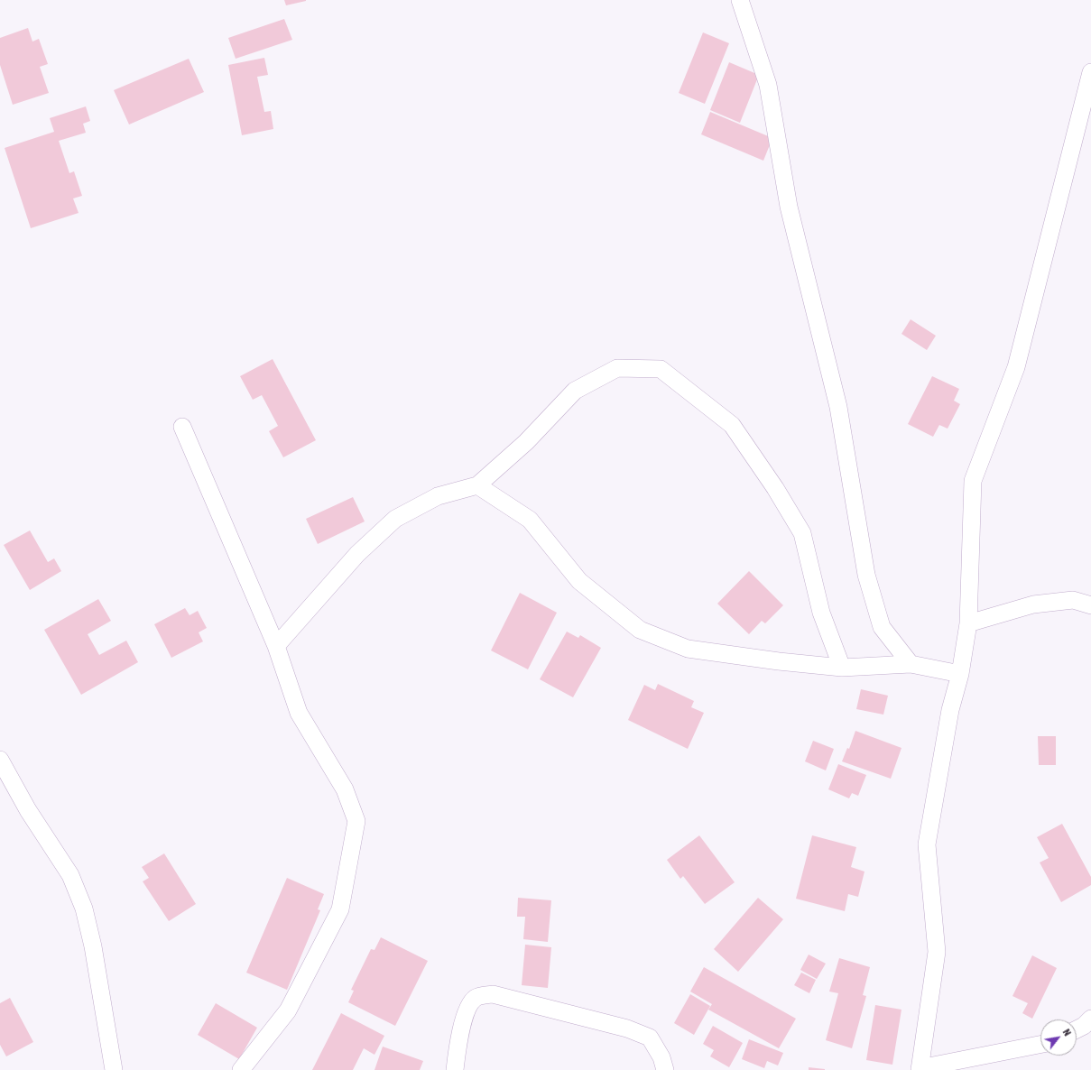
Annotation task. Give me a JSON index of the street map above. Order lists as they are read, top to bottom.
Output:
{
  "north": "top right"
}
